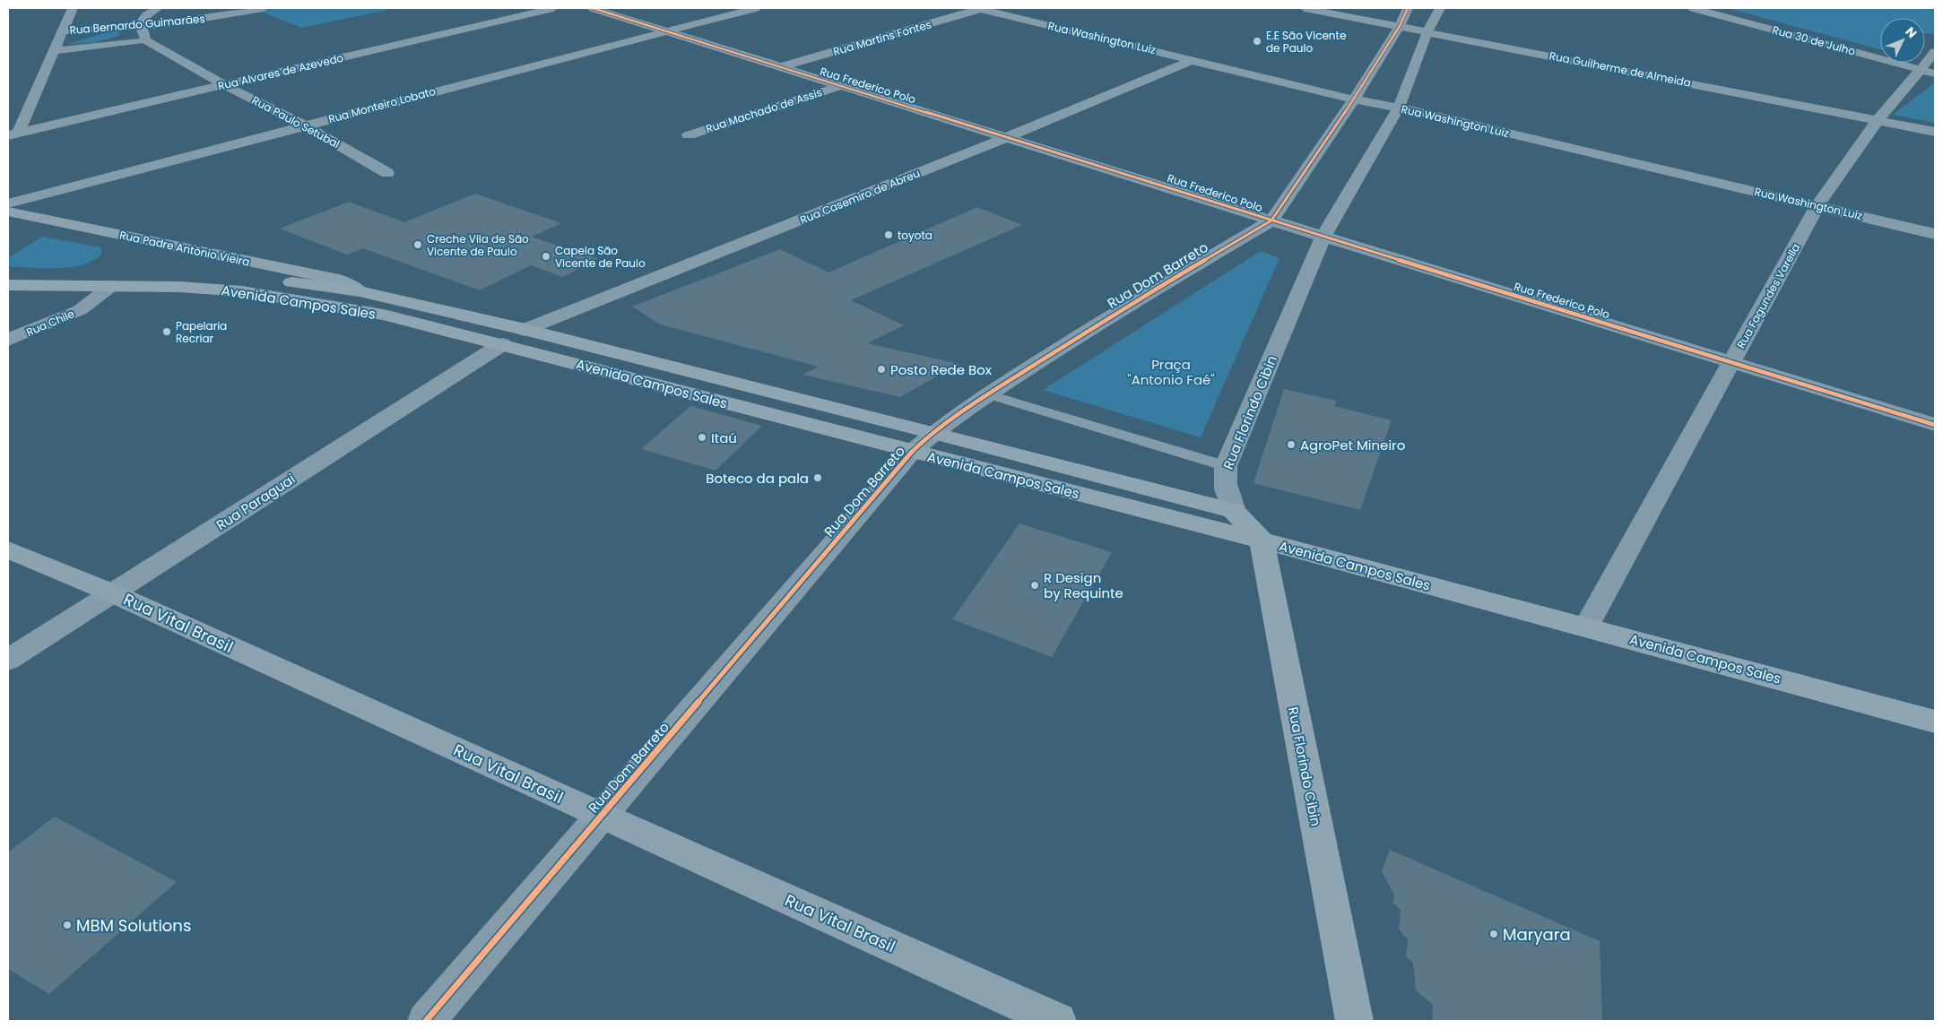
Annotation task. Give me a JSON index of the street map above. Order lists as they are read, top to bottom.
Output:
{
  "streets": {
    "main road": ["Avenida Campos Sales", "Rua Florindo Cibin"],
    "street": [
      "Rua Bernardo Guimarães",
      "Rua Martins Fontes",
      "Rua Washington Luiz",
      "Rua 30 de Julho",
      "Rua Guilherme de Almeida",
      "Rua Alvares de Azevedo",
      "Rua Frederico Polo",
      "Rua Monteiro Lobato",
      "Rua Machado de Assis",
      "Rua Paulo Setubal",
      "Rua Casemiro de Abreu",
      "Rua Padre Antônio Vieira",
      "Rua Dom Barreto",
      "Rua Fagundes Varella",
      "Rua Chile",
      "Rua Paraguai",
      "Rua Vital Brasil"
    ]
  },
  "crossings": [
    ["Rua Martins Fontes", "Rua Washington Luiz"],
    ["Rua Martins Fontes", "Rua Frederico Polo"],
    ["Rua Washington Luiz", "Rua Casemiro de Abreu"],
    ["Rua Washington Luiz", "Rua Dom Barreto"],
    ["Rua Washington Luiz", "Rua Fagundes Varella"],
    ["Rua Washington Luiz", "Rua Florindo Cibin"],
    ["Rua 30 de Julho", "Rua Fagundes Varella"],
    ["Rua Guilherme de Almeida", "Rua Dom Barreto"],
    ["Rua Guilherme de Almeida", "Rua Fagundes Varella"],
    ["Rua Guilherme de Almeida", "Rua Florindo Cibin"],
    ["Rua Alvares de Azevedo", "Rua Paulo Setubal"],
    ["Rua Frederico Polo", "Rua Monteiro Lobato"],
    ["Rua Frederico Polo", "Rua Machado de Assis"],
    ["Rua Frederico Polo", "Rua Casemiro de Abreu"],
    ["Rua Frederico Polo", "Rua Dom Barreto"],
    ["Rua Frederico Polo", "Rua Fagundes Varella"],
    ["Rua Frederico Polo", "Rua Florindo Cibin"],
    ["Rua Monteiro Lobato", "Rua Paulo Setubal"],
    ["Rua Casemiro de Abreu", "Avenida Campos Sales"],
    ["Rua Padre Antônio Vieira", "Avenida Campos Sales"],
    ["Rua Dom Barreto", "Avenida Campos Sales"],
    ["Rua Dom Barreto", "Rua Vital Brasil"],
    ["Rua Fagundes Varella", "Avenida Campos Sales"],
    ["Avenida Campos Sales", "Rua Chile"],
    ["Avenida Campos Sales", "Rua Florindo Cibin"],
    ["Avenida Campos Sales", "Rua Paraguai"],
    ["Rua Paraguai", "Rua Vital Brasil"]
  ],
  "parks": ["Praça \"Antonio Faé\""],
  "places": [
    "E.E São Vicente de Paulo",
    "toyota",
    "Creche Vila de São Vicente de Paulo",
    "Capela São Vicente de Paulo",
    "Papelaria Recriar",
    "Posto Rede Box",
    "Itaú",
    "AgroPet Mineiro",
    "Boteco da pala",
    "R Design by Requinte",
    "MBM Solutions",
    "Maryara"
  ],
  "north": "top right"
}
